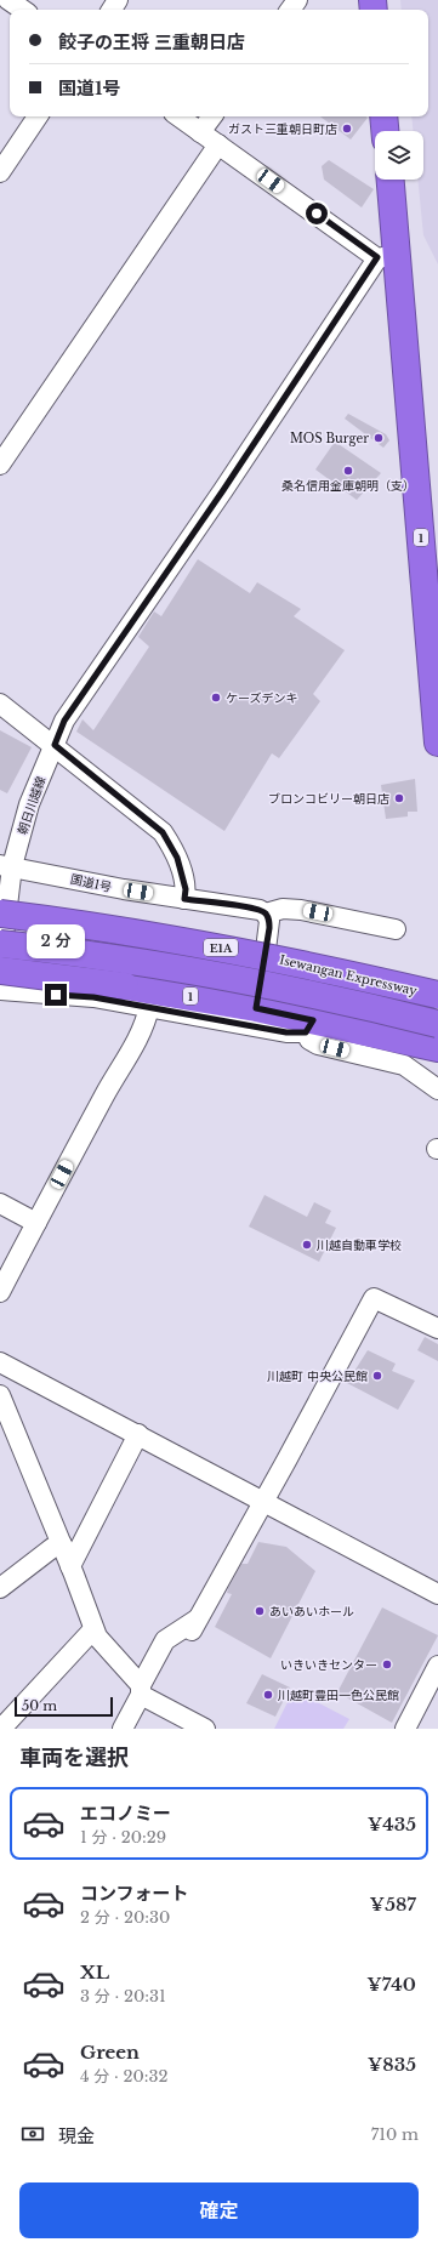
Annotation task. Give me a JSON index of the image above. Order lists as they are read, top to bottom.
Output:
{
  "streets": {
    "highway": ["1", "E1A", "Isewangan Expressway"],
    "street": ["朝日川越線", "国道1号"]
  },
  "crossings": [
    ["1", "朝日川越線"],
    ["朝日川越線", "国道1号"]
  ],
  "places": [
    "ガスト三重朝日町店",
    "MOS Burger",
    "桑名信用金庫朝明（支）",
    "ケーズデンキ",
    "ブロンコビリー朝日店",
    "川越自動車学校",
    "川越町 中央公民館",
    "あいあいホール",
    "いきいきセンター",
    "川越町豊田一色公民館"
  ],
  "scale_bar": "50 m",
  "page": {
    "banner": ["餃子の王将 三重朝日店", "国道1号"],
    "bubble": "2 分",
    "scale": "50 m",
    "heading": "車両を選択",
    "list": [
      {
        "name": "エコノミー",
        "note": "1 分 · 20:29",
        "value": "¥435"
      },
      {
        "name": "コンフォート",
        "note": "2 分 · 20:30",
        "value": "¥587"
      },
      {
        "name": "XL",
        "note": "3 分 · 20:31",
        "value": "¥740"
      },
      {
        "name": "Green",
        "note": "4 分 · 20:32",
        "value": "¥835"
      }
    ],
    "pay": ["現金", "710 m"],
    "buttons": "確定"
  }
}
